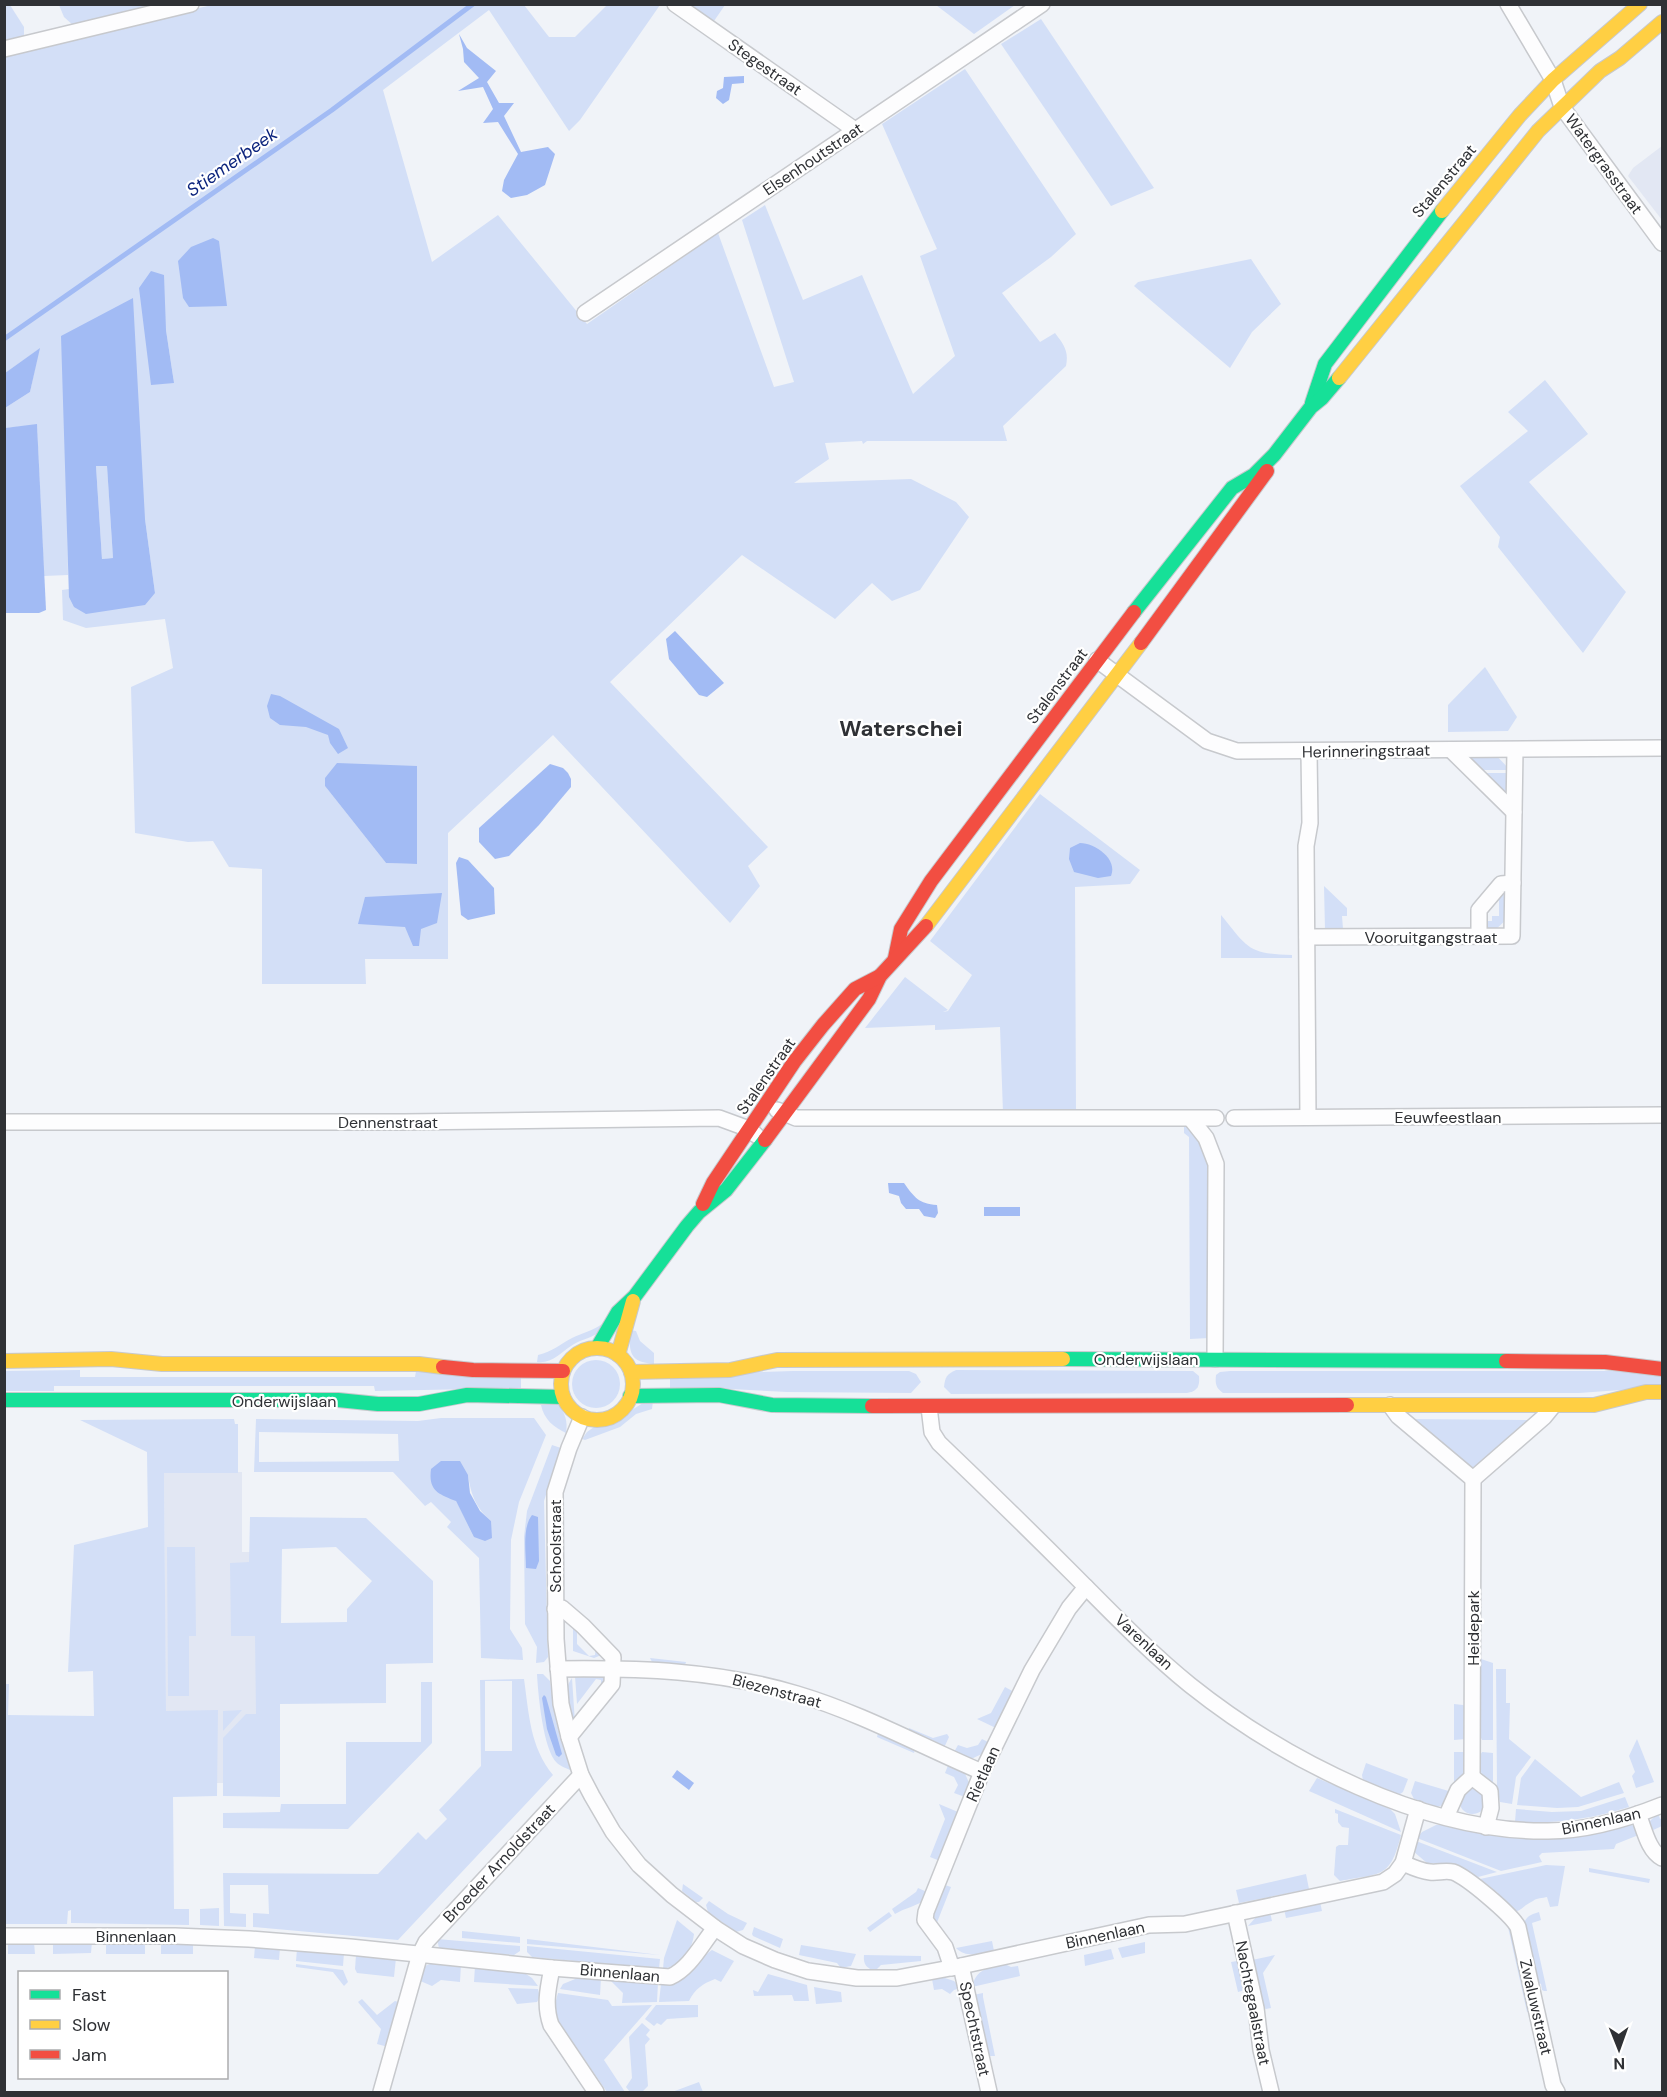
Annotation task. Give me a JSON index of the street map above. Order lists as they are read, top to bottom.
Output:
{
  "streets": {
    "main road": ["Stalenstraat", "Onderwijslaan"],
    "street": [
      "Stegestraat",
      "Elsenhoutstraat",
      "Watergrasstraat",
      "Herinneringstraat",
      "Vooruitgangstraat",
      "Eeuwfeestlaan",
      "Dennenstraat",
      "Schoolstraat",
      "Heidepark",
      "Varenlaan",
      "Biezenstraat",
      "Rietlaan",
      "Binnenlaan",
      "Broeder Arnoldstraat",
      "Nachtegaalstraat",
      "Zwaluwstraat",
      "Spechtstraat"
    ]
  },
  "crossings": [
    ["Stegestraat", "Elsenhoutstraat"],
    ["Watergrasstraat", "Stalenstraat"],
    ["Stalenstraat", "Herinneringstraat"],
    ["Stalenstraat", "Dennenstraat"],
    ["Stalenstraat", "Onderwijslaan"],
    ["Stalenstraat", "Schoolstraat"],
    ["Herinneringstraat", "Vooruitgangstraat"],
    ["Onderwijslaan", "Schoolstraat"],
    ["Schoolstraat", "Biezenstraat"],
    ["Schoolstraat", "Binnenlaan"],
    ["Schoolstraat", "Broeder Arnoldstraat"],
    ["Varenlaan", "Rietlaan"],
    ["Varenlaan", "Binnenlaan"],
    ["Biezenstraat", "Rietlaan"],
    ["Rietlaan", "Binnenlaan"],
    ["Rietlaan", "Spechtstraat"],
    ["Binnenlaan", "Broeder Arnoldstraat"],
    ["Binnenlaan", "Nachtegaalstraat"],
    ["Binnenlaan", "Zwaluwstraat"],
    ["Binnenlaan", "Spechtstraat"]
  ],
  "districts": ["Waterschei"],
  "water": ["Stiemerbeek"],
  "legend": ["Fast", "Slow", "Jam"],
  "north": "bottom"
}
